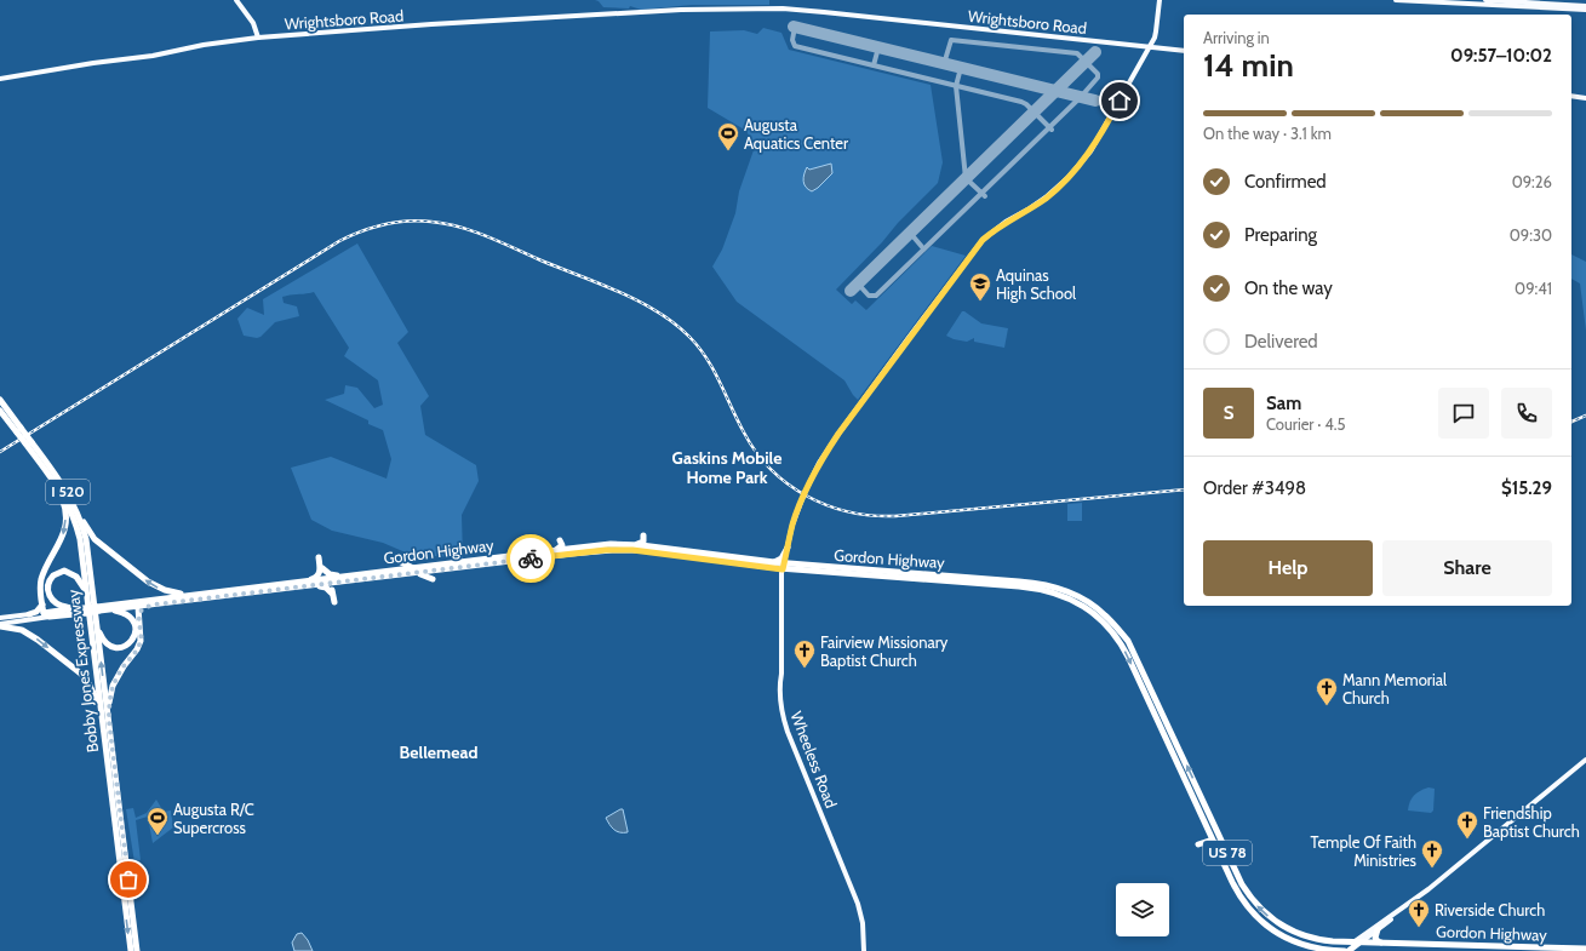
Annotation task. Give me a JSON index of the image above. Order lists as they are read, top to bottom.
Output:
{
  "streets": {
    "highway": [
      "I 520",
      "Gordon Highway",
      "Bobby Jones Expressway",
      "US 78"
    ],
    "main road": ["Wrightsboro Road", "Wheeless Road"]
  },
  "crossings": [
    ["Wrightsboro Road", "Wheeless Road"],
    ["Gordon Highway", "Bobby Jones Expressway"],
    ["Gordon Highway", "Wheeless Road"]
  ],
  "districts": ["Gaskins Mobile Home Park", "Bellemead"],
  "places": {
    "sports": ["Augusta Aquatics Center", "Augusta R/C Supercross"],
    "school or university": ["Aquinas High School"],
    "church": [
      "Fairview Missionary Baptist Church",
      "Mann Memorial Church",
      "Friendship Baptist Church",
      "Temple Of Faith Ministries",
      "Riverside Church"
    ]
  },
  "page": {
    "heading": ["14 min", "Arriving in", "09:57–10:02"],
    "panel": [
      "Sam",
      "Courier · 4.5",
      "Order #3498",
      "$15.29"
    ],
    "bar": "On the way · 3.1 km",
    "list": [
      ["Confirmed", "09:26"],
      ["Preparing", "09:30"],
      ["On the way", "09:41"],
      "Delivered"
    ],
    "round": "S",
    "buttons": ["Help", "Share"]
  }
}
